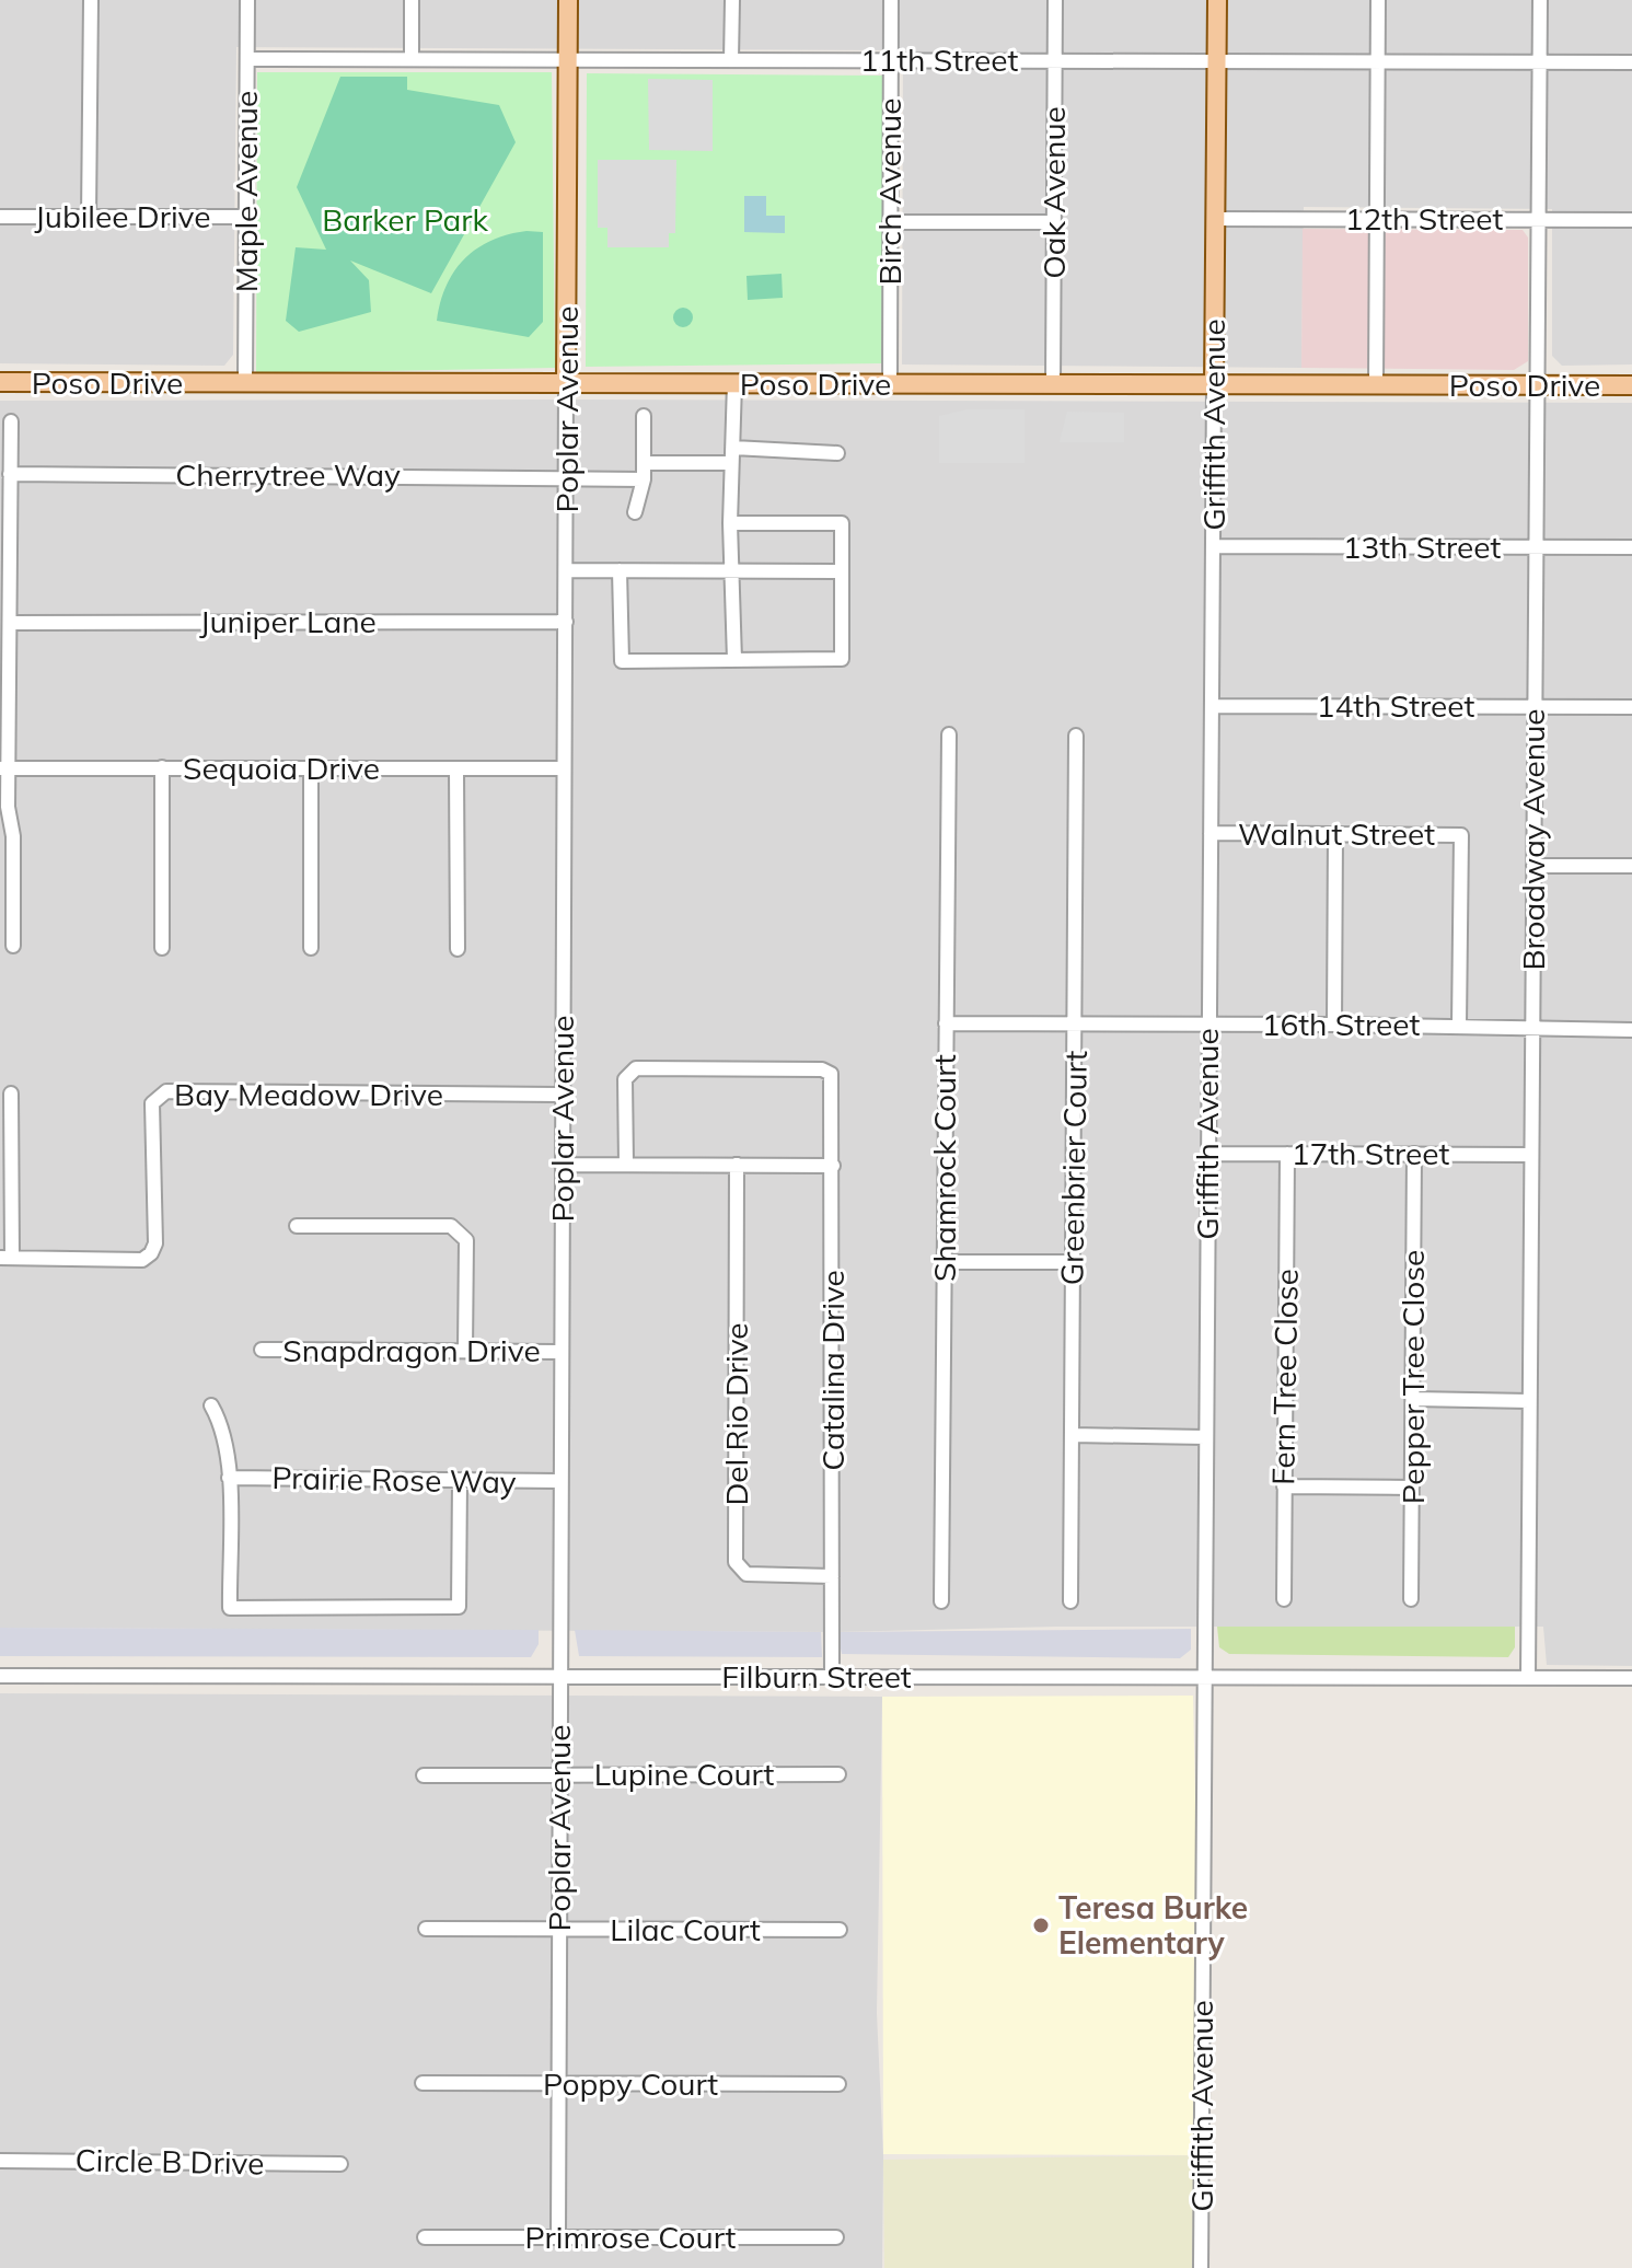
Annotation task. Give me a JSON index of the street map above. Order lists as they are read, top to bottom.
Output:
{
  "streets": {
    "main road": ["Poso Drive", "Poplar Avenue", "Griffith Avenue"],
    "street": [
      "11th Street",
      "Maple Avenue",
      "Birch Avenue",
      "Oak Avenue",
      "Jubilee Drive",
      "12th Street",
      "Cherrytree Way",
      "13th Street",
      "Juniper Lane",
      "14th Street",
      "Sequoia Drive",
      "Walnut Street",
      "Broadway Avenue",
      "16th Street",
      "Bay Meadow Drive",
      "17th Street",
      "Shamrock Court",
      "Greenbrier Court",
      "Snapdragon Drive",
      "Catalina Drive",
      "Fern Tree Close",
      "Pepper Tree Close",
      "Del Rio Drive",
      "Prairie Rose Way",
      "Filburn Street",
      "Lupine Court",
      "Lilac Court",
      "Poppy Court",
      "Circle B Drive",
      "Primrose Court"
    ]
  },
  "crossings": [
    ["11th Street", "Maple Avenue"],
    ["11th Street", "Birch Avenue"],
    ["11th Street", "Oak Avenue"],
    ["11th Street", "Poplar Avenue"],
    ["11th Street", "Griffith Avenue"],
    ["11th Street", "Broadway Avenue"],
    ["Maple Avenue", "Jubilee Drive"],
    ["Maple Avenue", "Poso Drive"],
    ["Birch Avenue", "Poso Drive"],
    ["Oak Avenue", "Poso Drive"],
    ["12th Street", "Griffith Avenue"],
    ["12th Street", "Broadway Avenue"],
    ["Poso Drive", "Poplar Avenue"],
    ["Poso Drive", "Griffith Avenue"],
    ["Poso Drive", "Broadway Avenue"],
    ["Poplar Avenue", "Cherrytree Way"],
    ["Poplar Avenue", "Juniper Lane"],
    ["Poplar Avenue", "Sequoia Drive"],
    ["Poplar Avenue", "Bay Meadow Drive"],
    ["Poplar Avenue", "Snapdragon Drive"],
    ["Poplar Avenue", "Prairie Rose Way"],
    ["Poplar Avenue", "Filburn Street"],
    ["Poplar Avenue", "Lupine Court"],
    ["Poplar Avenue", "Lilac Court"],
    ["Poplar Avenue", "Poppy Court"],
    ["Poplar Avenue", "Primrose Court"],
    ["Griffith Avenue", "13th Street"],
    ["Griffith Avenue", "14th Street"],
    ["Griffith Avenue", "Walnut Street"],
    ["Griffith Avenue", "16th Street"],
    ["Griffith Avenue", "17th Street"],
    ["Griffith Avenue", "Filburn Street"],
    ["13th Street", "Broadway Avenue"],
    ["14th Street", "Broadway Avenue"],
    ["Walnut Street", "16th Street"],
    ["Broadway Avenue", "16th Street"],
    ["Broadway Avenue", "17th Street"],
    ["Broadway Avenue", "Filburn Street"],
    ["16th Street", "Shamrock Court"],
    ["16th Street", "Greenbrier Court"],
    ["17th Street", "Fern Tree Close"],
    ["17th Street", "Pepper Tree Close"],
    ["Catalina Drive", "Del Rio Drive"],
    ["Catalina Drive", "Filburn Street"]
  ],
  "parks": ["Barker Park"],
  "places": ["Teresa Burke Elementary"]
}
